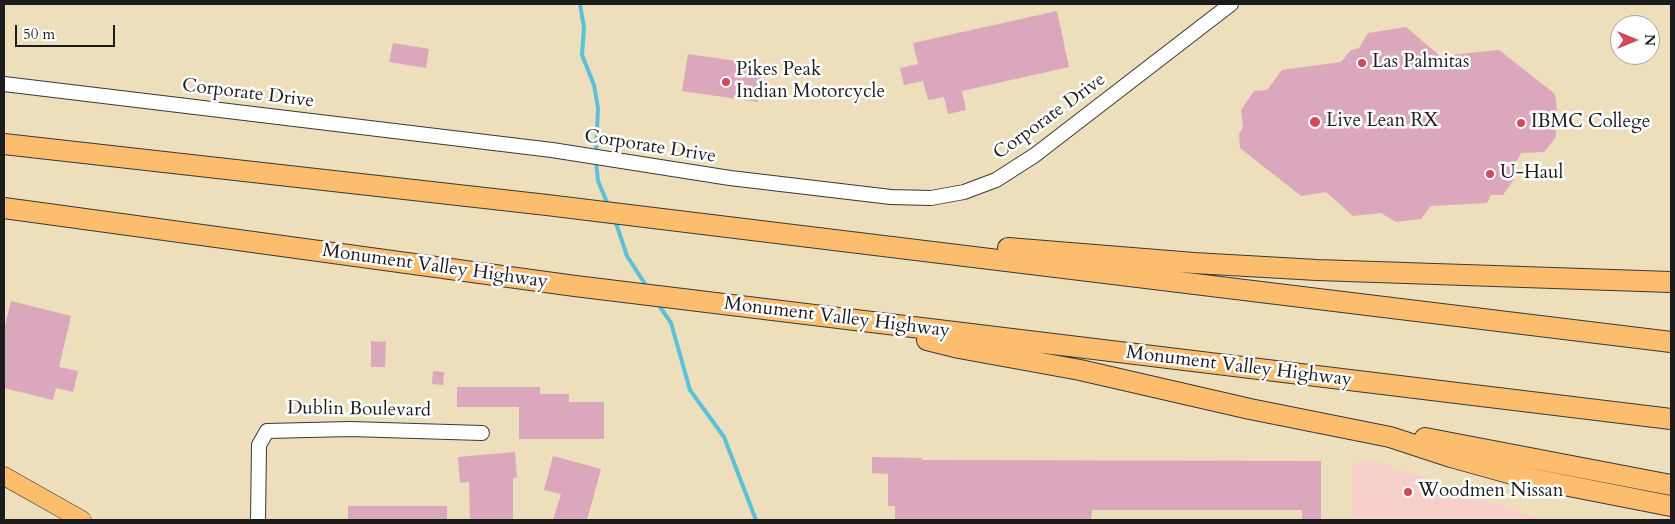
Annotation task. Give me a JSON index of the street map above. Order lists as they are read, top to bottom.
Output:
{
  "streets": {
    "highway": ["Monument Valley Highway"],
    "street": ["Corporate Drive", "Dublin Boulevard"]
  },
  "places": [
    "Las Palmitas",
    "Pikes Peak Indian Motorcycle",
    "Live Lean RX",
    "IBMC College",
    "U-Haul",
    "Woodmen Nissan"
  ],
  "scale_bar": "50 m",
  "north": "right"
}
